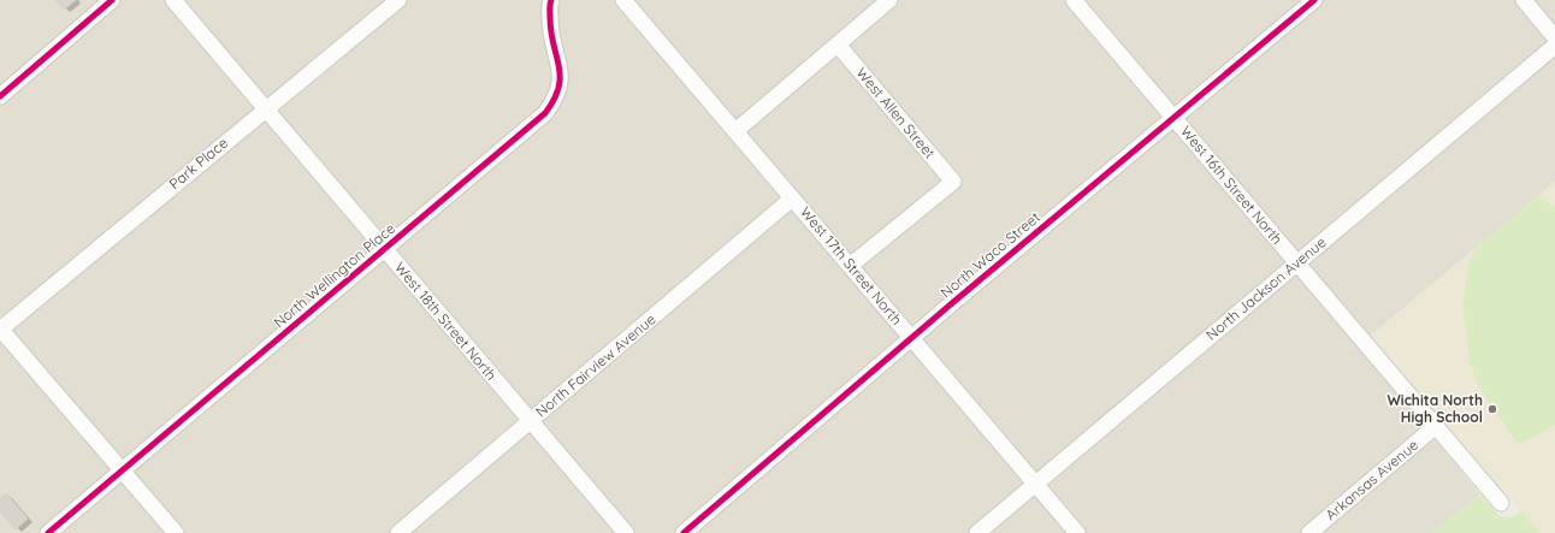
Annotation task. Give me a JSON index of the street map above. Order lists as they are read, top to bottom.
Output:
{
  "streets": {
    "street": [
      "West Allen Street",
      "Park Place",
      "West 16th Street North",
      "North Waco Street",
      "West 17th Street North",
      "North Wellington Place",
      "North Jackson Avenue",
      "West 18th Street North",
      "North Fairview Avenue",
      "Arkansas Avenue"
    ]
  },
  "crossings": [
    ["West Allen Street", "West 17th Street North"],
    ["Park Place", "West 18th Street North"],
    ["West 16th Street North", "North Waco Street"],
    ["West 16th Street North", "North Jackson Avenue"],
    ["West 16th Street North", "Arkansas Avenue"],
    ["North Waco Street", "West 17th Street North"],
    ["West 17th Street North", "North Jackson Avenue"],
    ["West 17th Street North", "North Fairview Avenue"],
    ["North Wellington Place", "West 18th Street North"],
    ["West 18th Street North", "North Fairview Avenue"]
  ],
  "places": ["Wichita North High School"]
}
